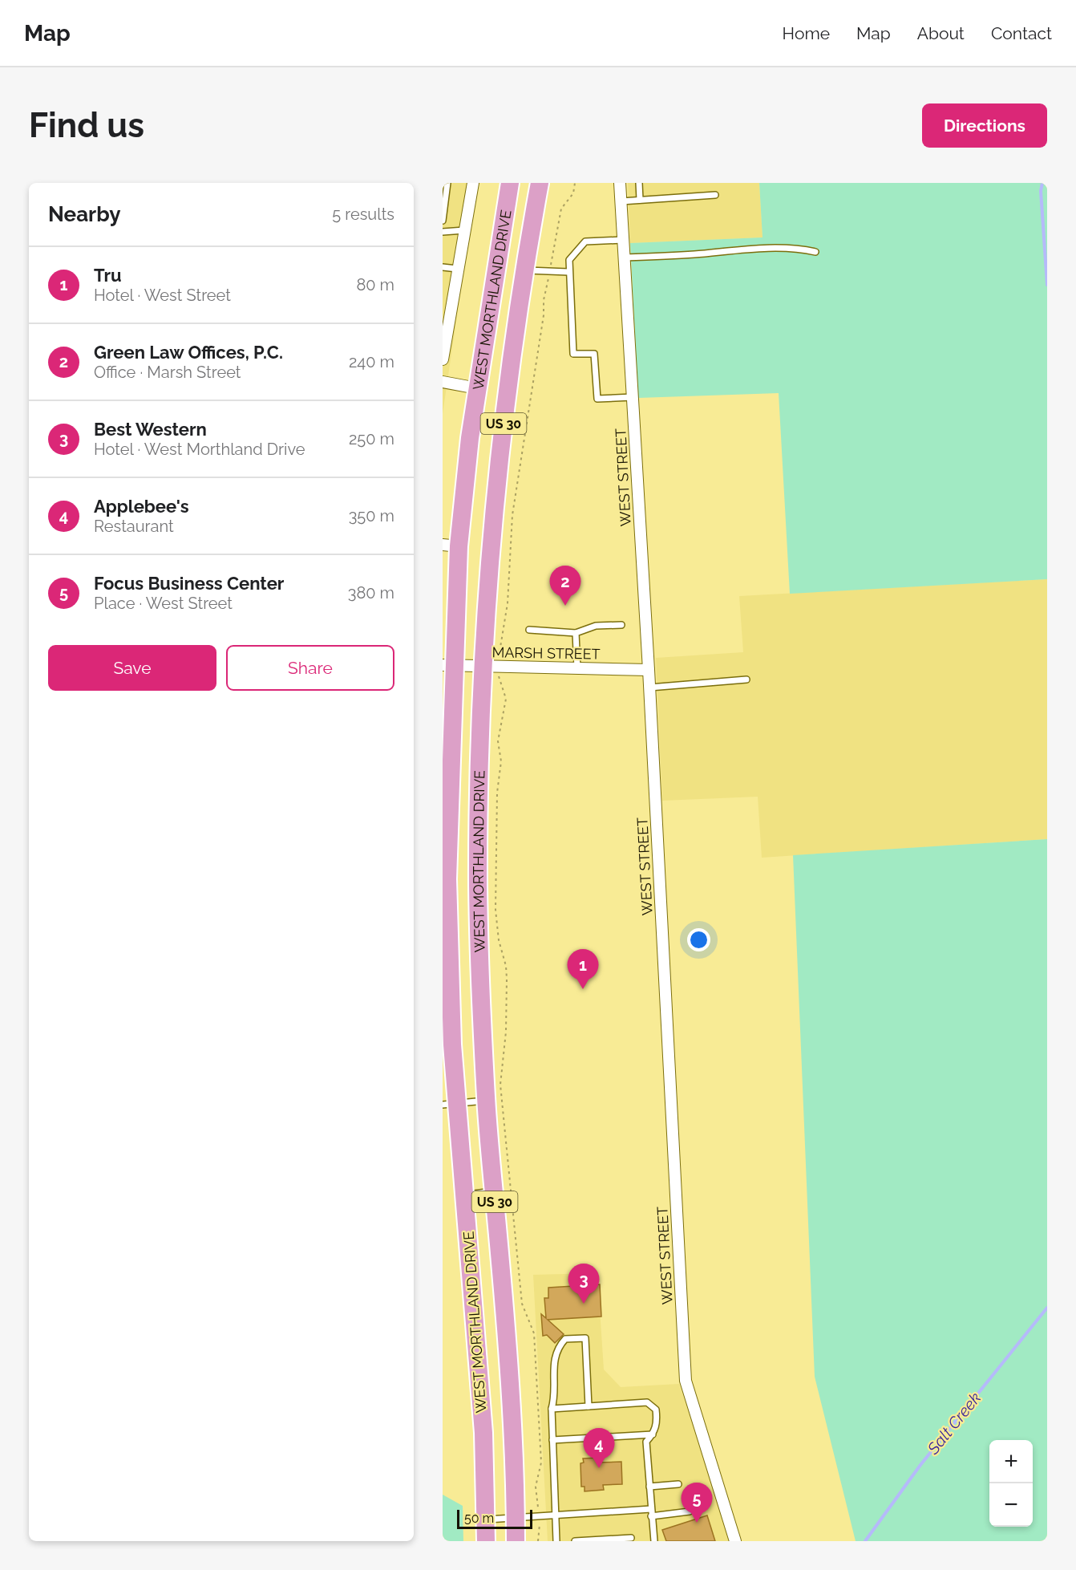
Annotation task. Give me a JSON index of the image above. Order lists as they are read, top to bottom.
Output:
{
  "streets": {
    "highway": ["WEST MORTHLAND DRIVE", "US 30"],
    "street": ["WEST STREET", "MARSH STREET"]
  },
  "crossings": [
    ["WEST MORTHLAND DRIVE", "MARSH STREET"],
    ["WEST STREET", "MARSH STREET"]
  ],
  "water": ["Salt Creek"],
  "scale_bar": "50 m",
  "page": {
    "header": "Map",
    "nav": [
      "Home",
      "Map",
      "About",
      "Contact"
    ],
    "buttons": [
      "Directions",
      ["Save", "Share"]
    ],
    "title": "Find us",
    "heading": ["Nearby", "5 results"],
    "list": [
      {
        "mark": "1",
        "name": "Tru",
        "note": "Hotel · West Street",
        "value": "80 m"
      },
      {
        "mark": "2",
        "name": "Green Law Offices, P.C.",
        "note": "Office · Marsh Street",
        "value": "240 m"
      },
      {
        "mark": "3",
        "name": "Best Western",
        "note": "Hotel · West Morthland Drive",
        "value": "250 m"
      },
      {
        "mark": "4",
        "name": "Applebee's",
        "note": "Restaurant",
        "value": "350 m"
      },
      {
        "mark": "5",
        "name": "Focus Business Center",
        "note": "Place · West Street",
        "value": "380 m"
      }
    ],
    "pins": [
      "2",
      "1",
      "3",
      "4",
      "5"
    ],
    "map_buttons": ["+", "−"],
    "scale": "50 m"
  }
}
